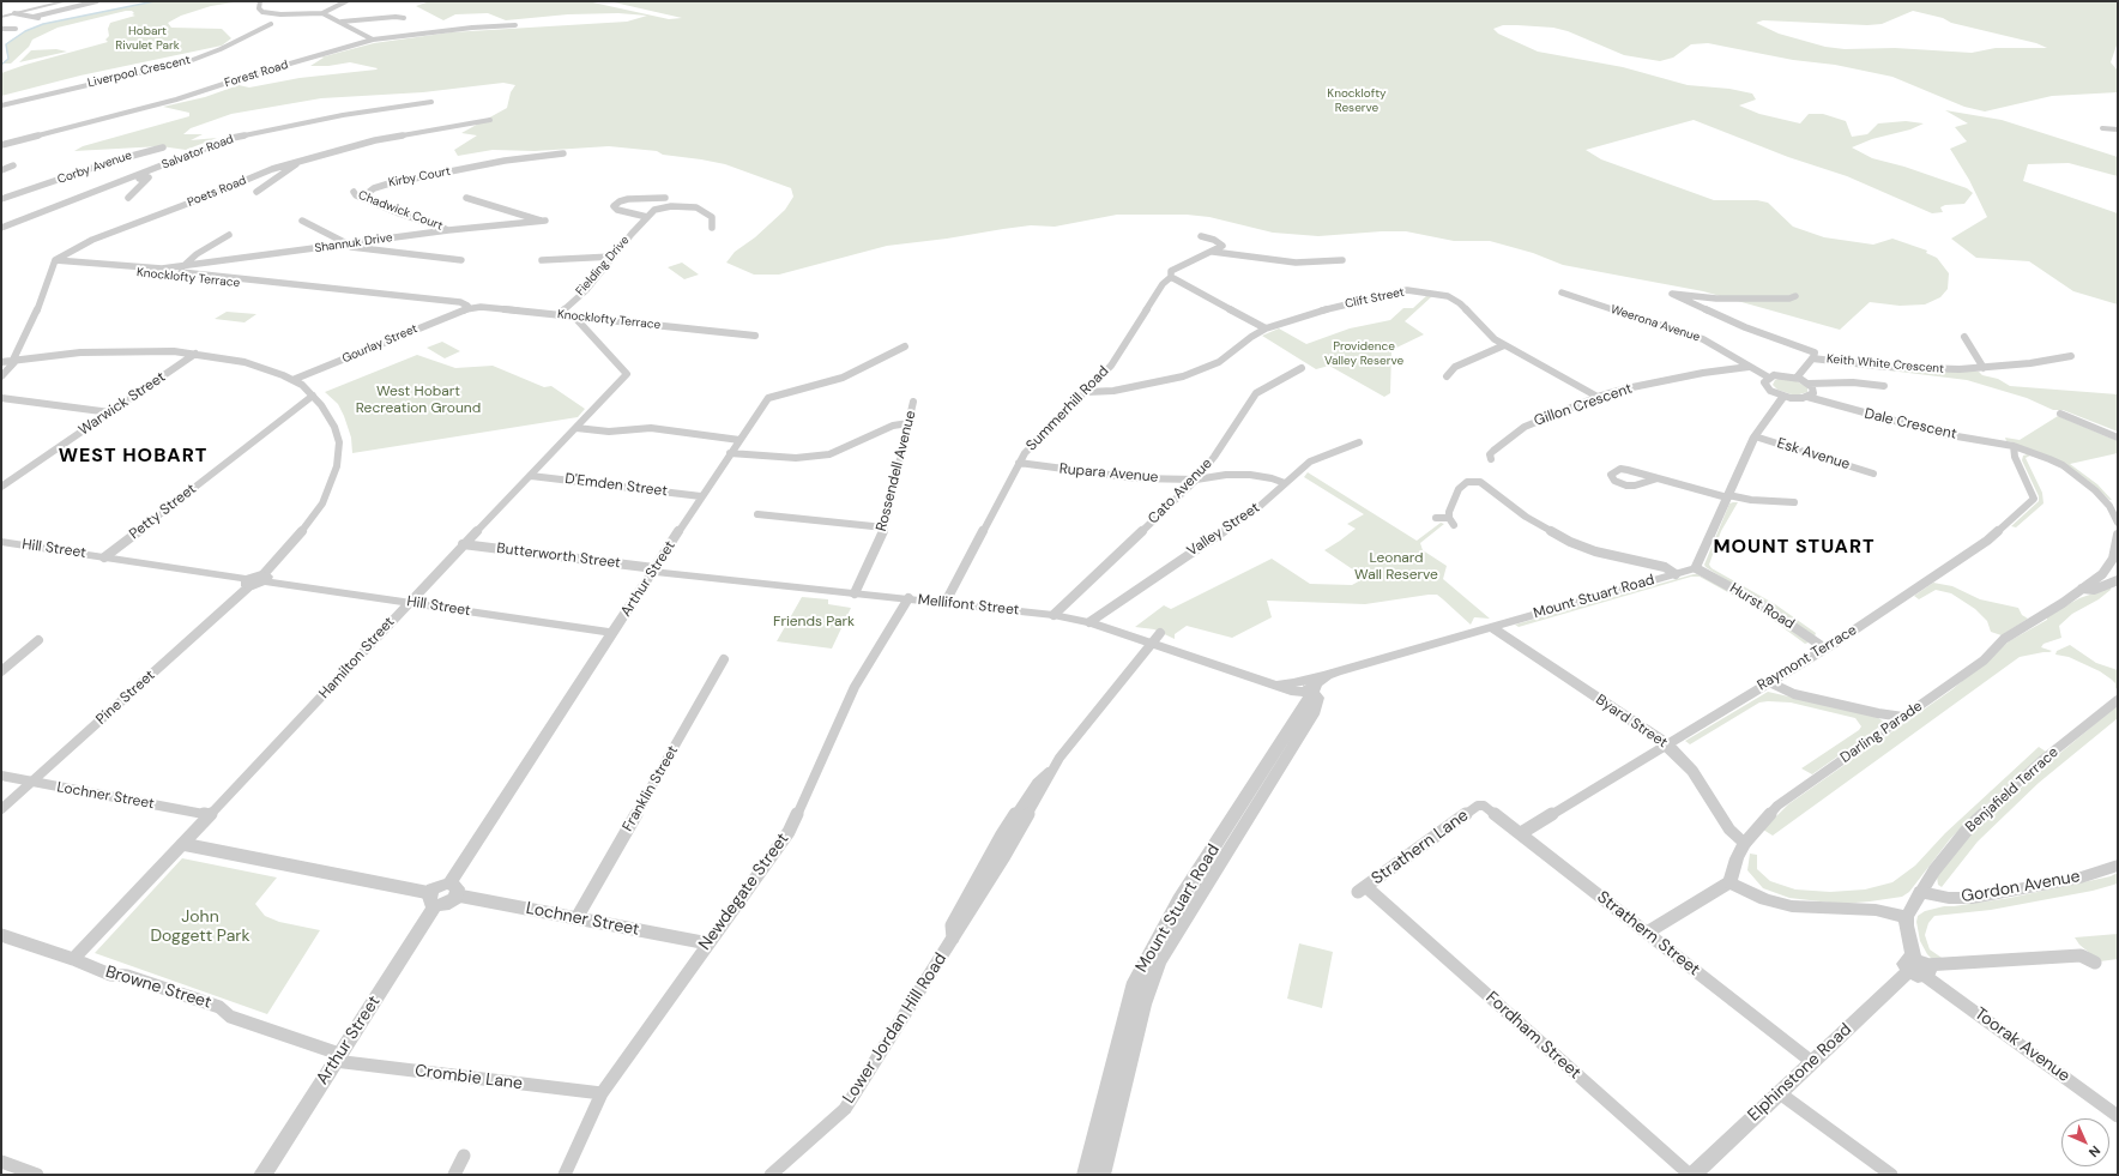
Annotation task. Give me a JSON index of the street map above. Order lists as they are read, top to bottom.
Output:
{
  "streets": {
    "street": [
      "Liverpool Crescent",
      "Forest Road",
      "Salvator Road",
      "Corby Avenue",
      "Kirby Court",
      "Poets Road",
      "Chadwick Court",
      "Shannuk Drive",
      "Fielding Drive",
      "Knocklofty Terrace",
      "Clift Street",
      "Weerona Avenue",
      "Gourlay Street",
      "Keith White Crescent",
      "Warwick Street",
      "Gillon Crescent",
      "Summerhill Road",
      "Dale Crescent",
      "Esk Avenue",
      "Rossendell Avenue",
      "Rupara Avenue",
      "D'Emden Street",
      "Cato Avenue",
      "Petty Street",
      "Valley Street",
      "Hill Street",
      "Butterworth Street",
      "Arthur Street",
      "Mount Stuart Road",
      "Mellifont Street",
      "Hurst Road",
      "Hamilton Street",
      "Raymont Terrace",
      "Pine Street",
      "Byard Street",
      "Darling Parade",
      "Franklin Street",
      "Benjafield Terrace",
      "Lochner Street",
      "Strathern Lane",
      "Gordon Avenue",
      "Newdegate Street",
      "Strathern Street",
      "Browne Street",
      "Lower Jordan Hill Road",
      "Fordham Street",
      "Toorak Avenue",
      "Elphinstone Road",
      "Crombie Lane"
    ]
  },
  "crossings": [
    ["Kirby Court", "Chadwick Court"],
    ["Poets Road", "Knocklofty Terrace"],
    ["Chadwick Court", "Shannuk Drive"],
    ["Shannuk Drive", "Knocklofty Terrace"],
    ["Fielding Drive", "Knocklofty Terrace"],
    ["Knocklofty Terrace", "Gourlay Street"],
    ["Knocklofty Terrace", "Hamilton Street"],
    ["Clift Street", "Gillon Crescent"],
    ["Clift Street", "Summerhill Road"],
    ["Weerona Avenue", "Gillon Crescent"],
    ["Summerhill Road", "Rupara Avenue"],
    ["Summerhill Road", "Mellifont Street"],
    ["Dale Crescent", "Raymont Terrace"],
    ["Rossendell Avenue", "Mellifont Street"],
    ["Rupara Avenue", "Cato Avenue"],
    ["Rupara Avenue", "Valley Street"],
    ["D'Emden Street", "Arthur Street"],
    ["D'Emden Street", "Hamilton Street"],
    ["Cato Avenue", "Mellifont Street"],
    ["Petty Street", "Hill Street"],
    ["Valley Street", "Mellifont Street"],
    ["Hill Street", "Arthur Street"],
    ["Hill Street", "Hamilton Street"],
    ["Hill Street", "Pine Street"],
    ["Butterworth Street", "Arthur Street"],
    ["Butterworth Street", "Mellifont Street"],
    ["Butterworth Street", "Hamilton Street"],
    ["Arthur Street", "Mellifont Street"],
    ["Arthur Street", "Lochner Street"],
    ["Arthur Street", "Browne Street"],
    ["Arthur Street", "Crombie Lane"],
    ["Mount Stuart Road", "Mellifont Street"],
    ["Mount Stuart Road", "Hurst Road"],
    ["Mount Stuart Road", "Byard Street"],
    ["Mellifont Street", "Newdegate Street"],
    ["Mellifont Street", "Lower Jordan Hill Road"],
    ["Hurst Road", "Raymont Terrace"],
    ["Hamilton Street", "Lochner Street"],
    ["Hamilton Street", "Browne Street"],
    ["Raymont Terrace", "Byard Street"],
    ["Raymont Terrace", "Strathern Street"],
    ["Pine Street", "Lochner Street"],
    ["Byard Street", "Darling Parade"],
    ["Franklin Street", "Lochner Street"],
    ["Benjafield Terrace", "Gordon Avenue"],
    ["Lochner Street", "Newdegate Street"],
    ["Strathern Lane", "Strathern Street"],
    ["Strathern Lane", "Fordham Street"],
    ["Newdegate Street", "Crombie Lane"],
    ["Strathern Street", "Elphinstone Road"],
    ["Browne Street", "Crombie Lane"],
    ["Fordham Street", "Elphinstone Road"],
    ["Toorak Avenue", "Elphinstone Road"]
  ],
  "districts": ["WEST HOBART", "MOUNT STUART"],
  "parks": [
    "Hobart Rivulet Park",
    "Knocklofty Reserve",
    "Providence Valley Reserve",
    "West Hobart Recreation Ground",
    "Leonard Wall Reserve",
    "Friends Park",
    "John Doggett Park"
  ],
  "north": "bottom right"
}
